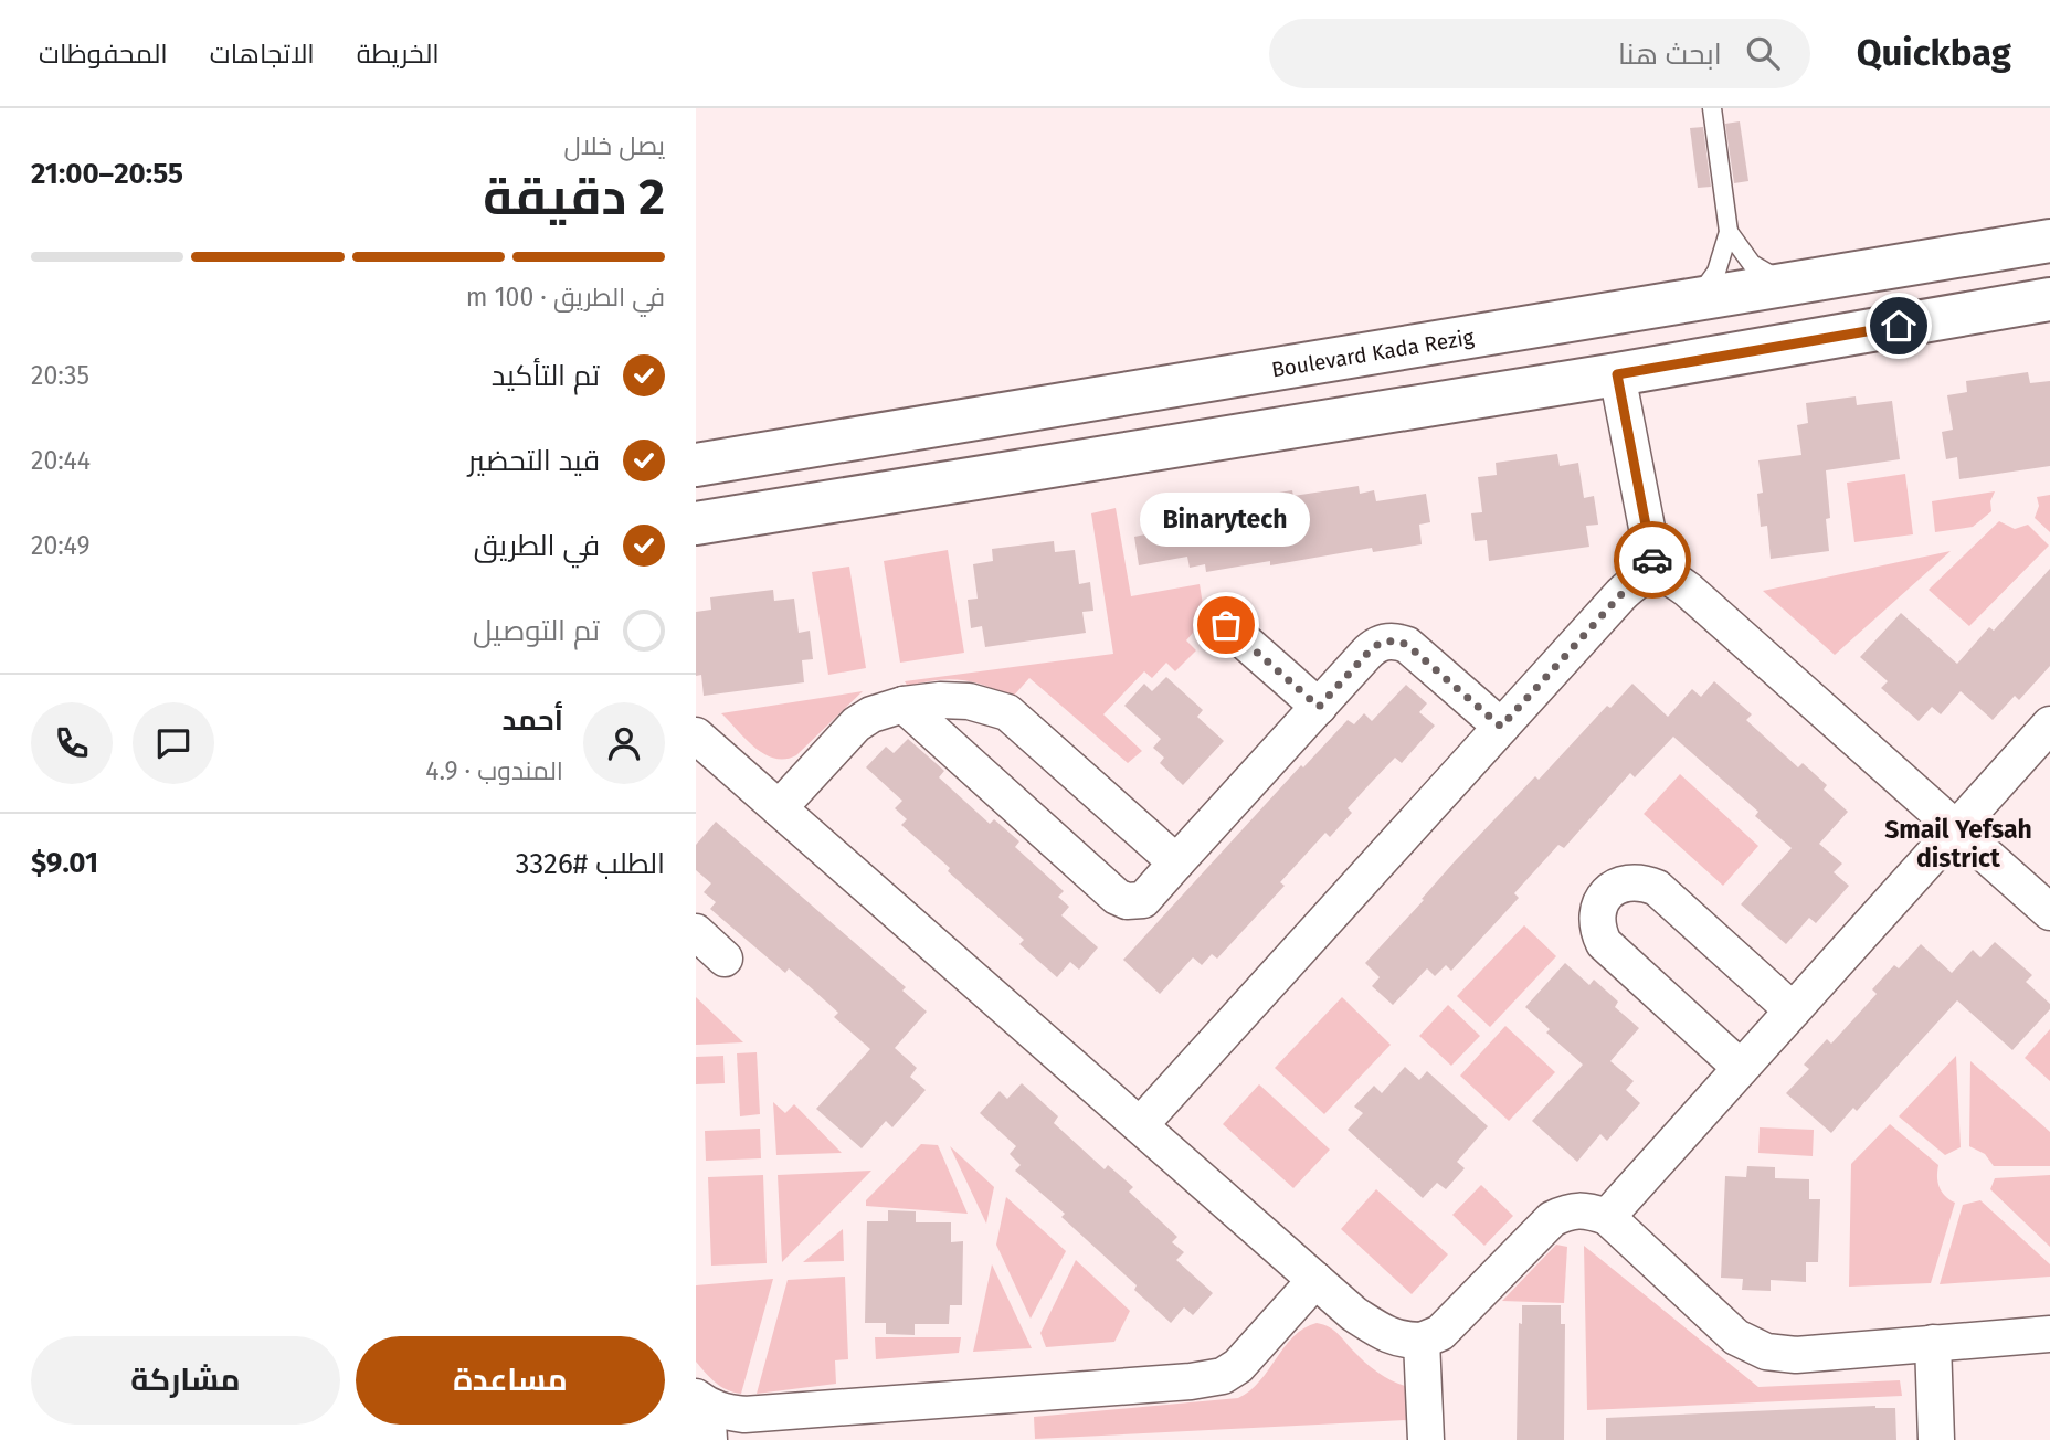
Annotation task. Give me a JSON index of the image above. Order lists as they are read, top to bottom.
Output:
{
  "streets": {
    "main road": ["Boulevard Kada Rezig"]
  },
  "districts": ["Smail Yefsah district"],
  "places": ["Binarytech"],
  "page": {
    "header": "Quickbag",
    "search": "ابحث هنا",
    "nav": ["الخريطة", "الاتجاهات", "المحفوظات"],
    "heading": ["2 دقيقة", "يصل خلال", "20:55–21:00"],
    "panel": [
      "أحمد",
      "المندوب · 4.9",
      "الطلب #3326",
      "$9.01"
    ],
    "bar": "في الطريق · 100 m",
    "list": [
      ["تم التأكيد", "20:35"],
      ["قيد التحضير", "20:44"],
      ["في الطريق", "20:49"],
      "تم التوصيل"
    ],
    "bubble": "Binarytech",
    "buttons": ["مساعدة", "مشاركة"]
  }
}
